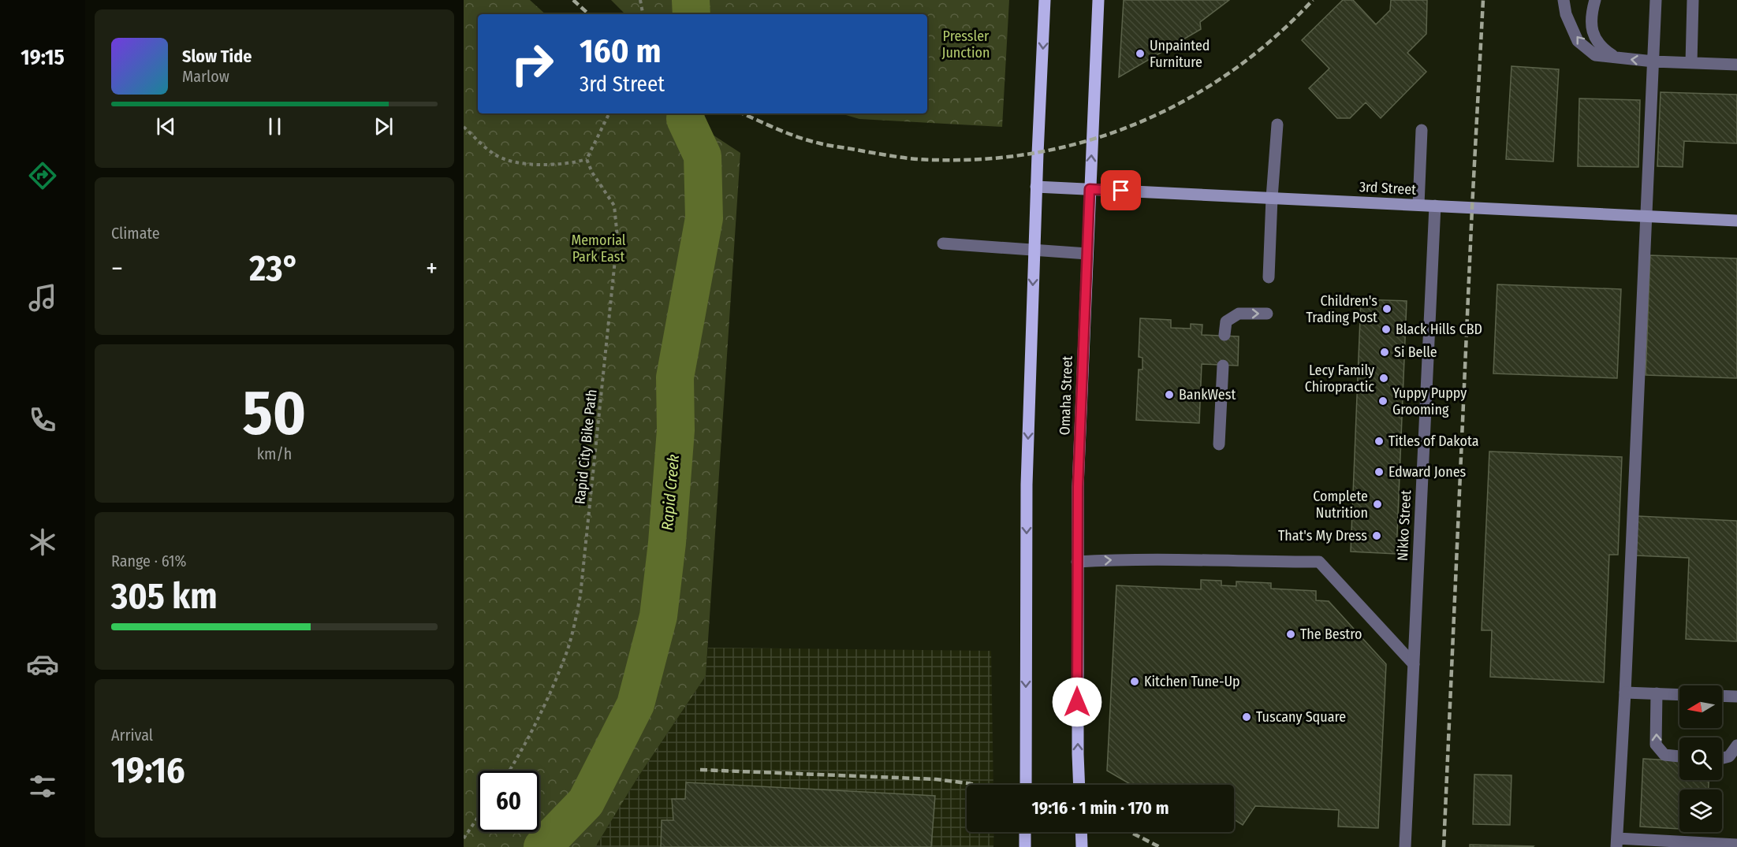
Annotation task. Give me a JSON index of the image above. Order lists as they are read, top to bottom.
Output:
{
  "streets": {
    "main road": ["Omaha Street"],
    "street": ["3rd Street", "Nikko Street"],
    "path": ["Rapid City Bike Path"]
  },
  "crossings": [
    ["3rd Street", "Omaha Street"],
    ["3rd Street", "Nikko Street"]
  ],
  "water": ["Rapid Creek"],
  "parks": ["Pressler Junction", "Memorial Park East"],
  "places": [
    "Unpainted Furniture",
    "Children's Trading Post",
    "Black Hills CBD",
    "Si Belle",
    "Lecy Family Chiropractic",
    "BankWest",
    "Yuppy Puppy Grooming",
    "Titles of Dakota",
    "Edward Jones",
    "Complete Nutrition",
    "That's My Dress",
    "The Bestro",
    "Kitchen Tune-Up",
    "Tuscany Square"
  ],
  "north": "left",
  "page": {
    "tabs": "19:15",
    "turn": ["160 m", "3rd Street"],
    "song": ["Slow Tide", "Marlow"],
    "tile": [
      "Climate",
      ["50", "km/h"],
      ["Range · 61%", "305 km"],
      ["Arrival", "19:16"]
    ],
    "heat": ["−", "23°", "+"],
    "limit": "60",
    "trip": "19:16 · 1 min · 170 m"
  }
}
